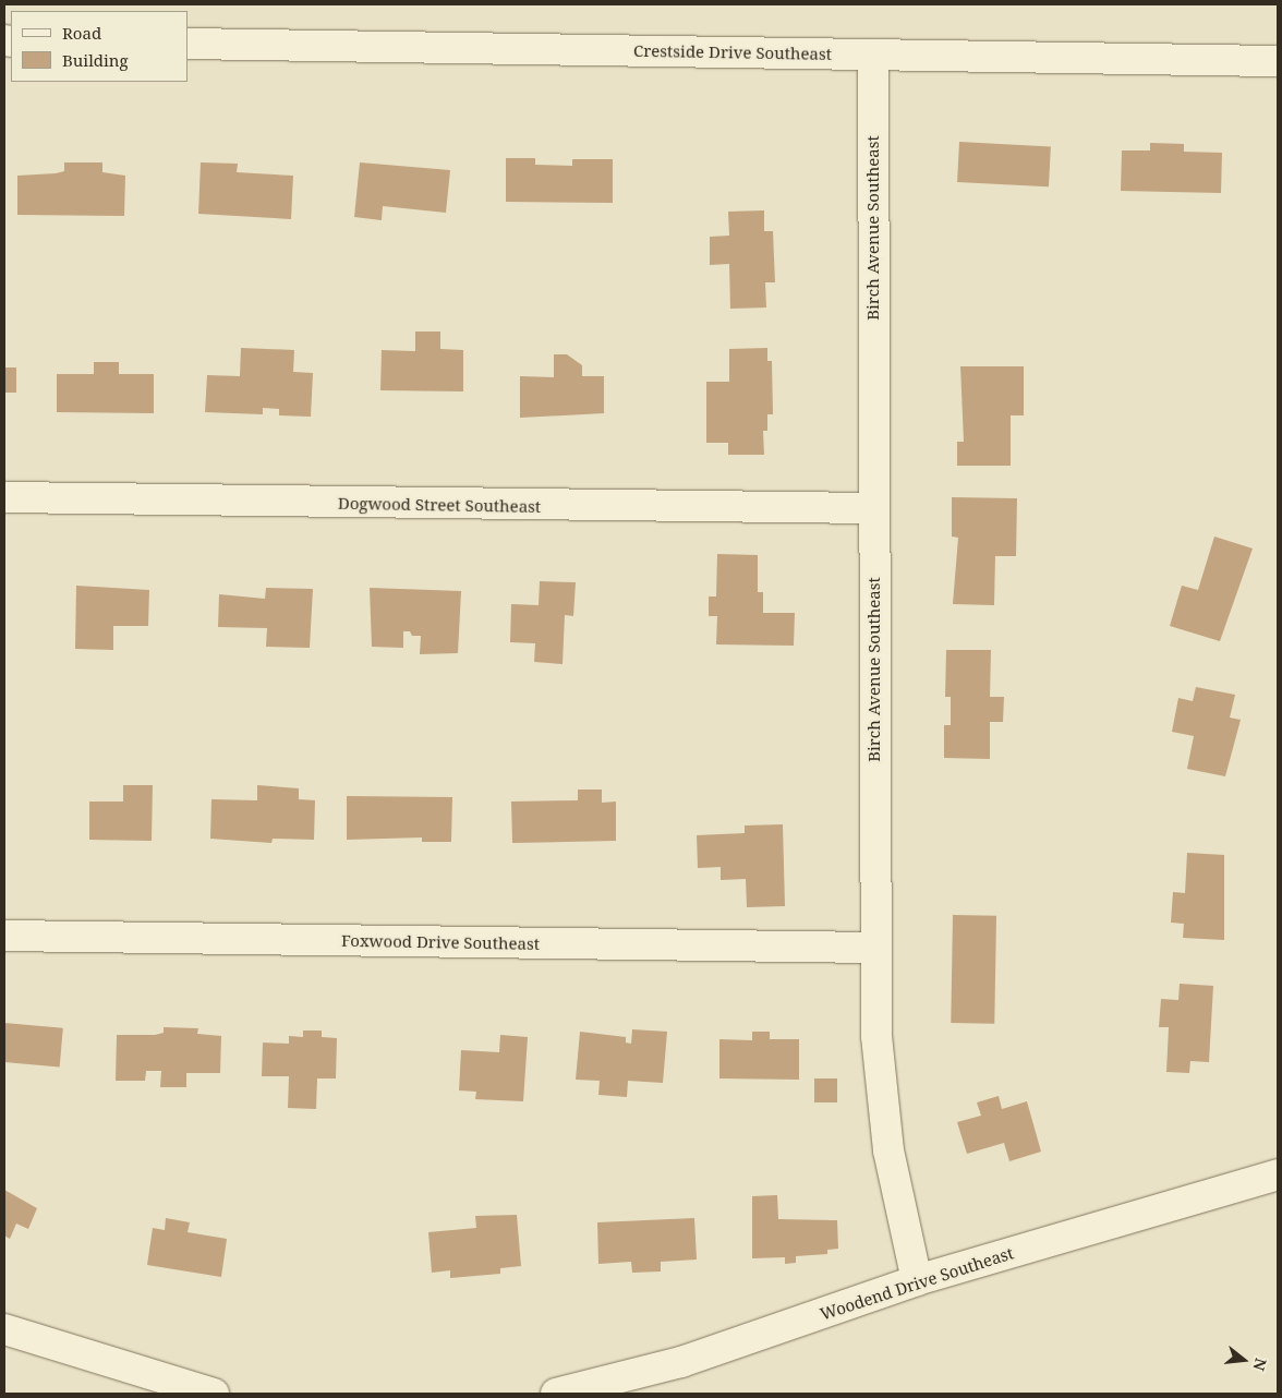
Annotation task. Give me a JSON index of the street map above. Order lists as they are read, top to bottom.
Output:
{
  "streets": {
    "street": [
      "Crestside Drive Southeast",
      "Birch Avenue Southeast",
      "Dogwood Street Southeast",
      "Foxwood Drive Southeast",
      "Woodend Drive Southeast"
    ]
  },
  "crossings": [
    ["Crestside Drive Southeast", "Birch Avenue Southeast"],
    ["Birch Avenue Southeast", "Dogwood Street Southeast"],
    ["Birch Avenue Southeast", "Foxwood Drive Southeast"],
    ["Birch Avenue Southeast", "Woodend Drive Southeast"]
  ],
  "legend": ["Road", "Building"],
  "north": "right"
}
